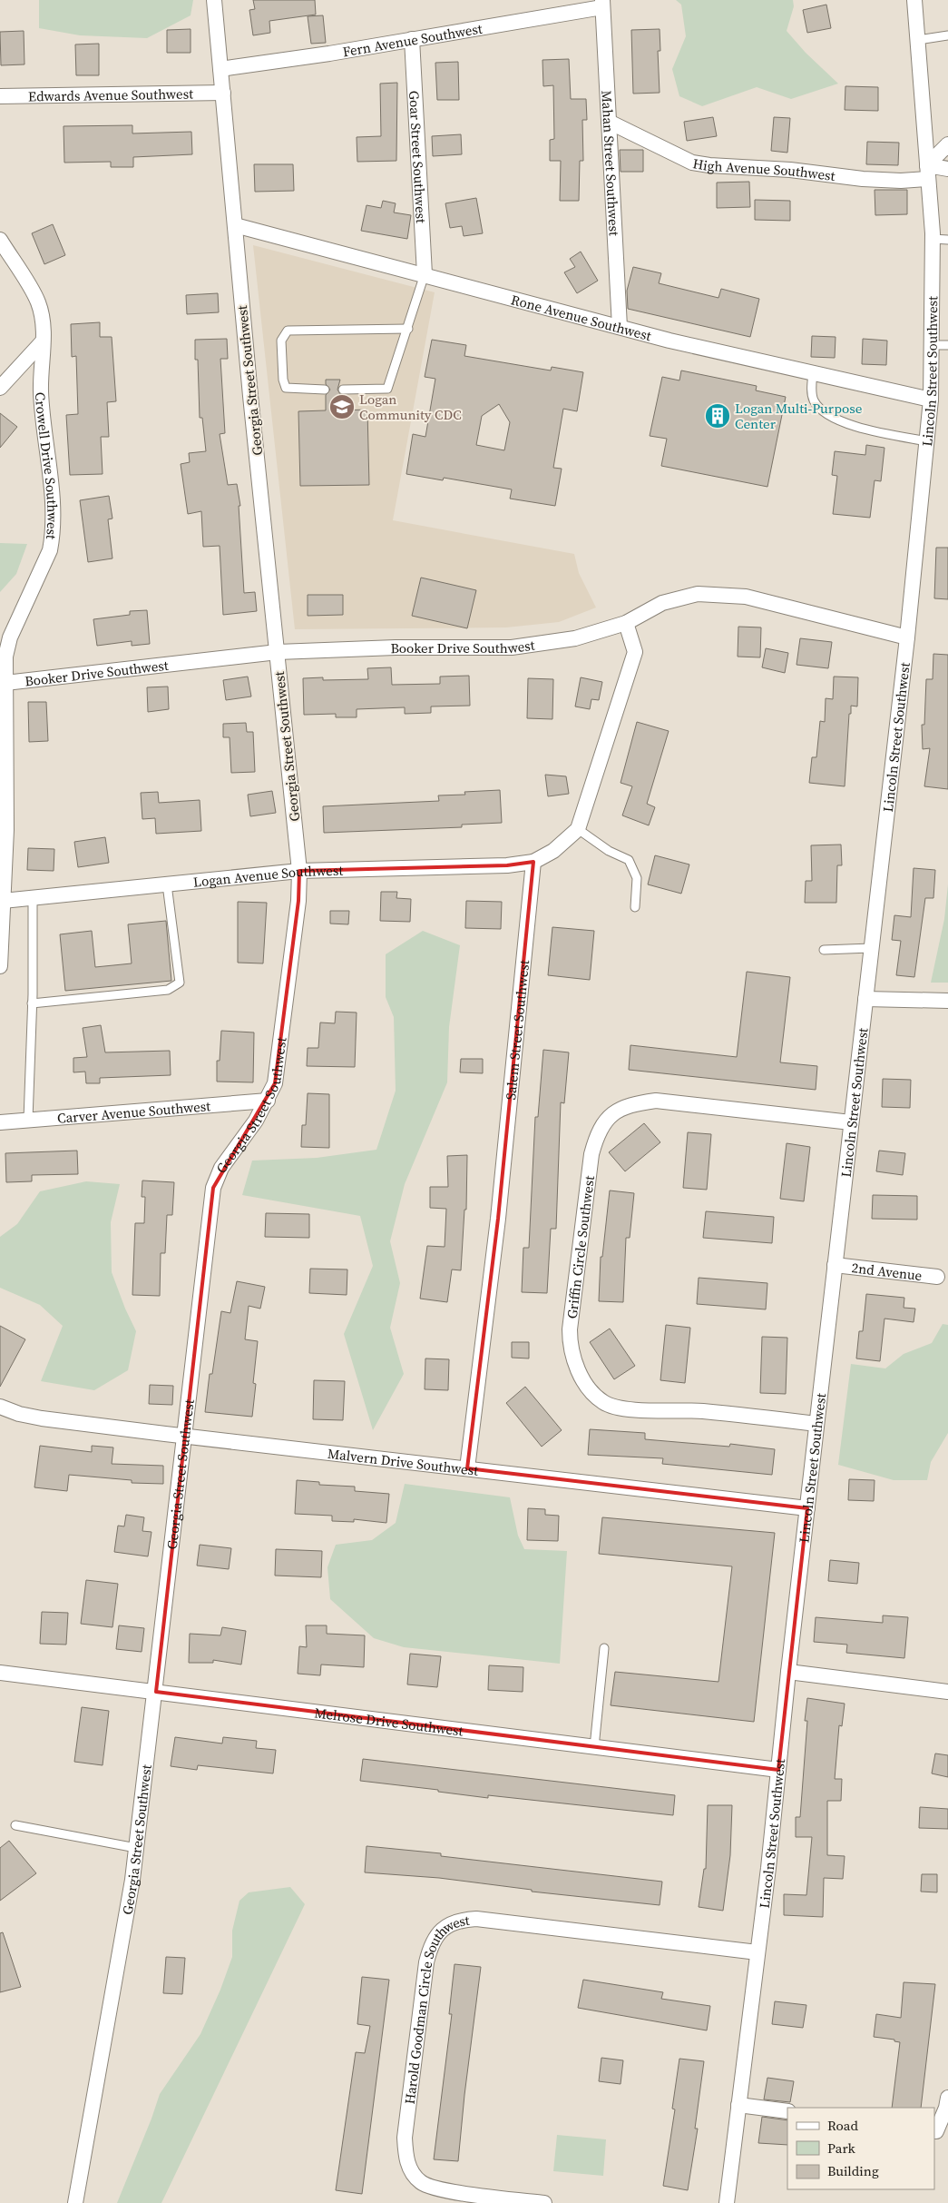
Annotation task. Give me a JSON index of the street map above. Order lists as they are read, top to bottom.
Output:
{
  "streets": {
    "street": [
      "Fern Avenue Southwest",
      "Edwards Avenue Southwest",
      "Goar Street Southwest",
      "Mahan Street Southwest",
      "High Avenue Southwest",
      "Rone Avenue Southwest",
      "Lincoln Street Southwest",
      "Georgia Street Southwest",
      "Crowell Drive Southwest",
      "Booker Drive Southwest",
      "Logan Avenue Southwest",
      "Salem Street Southwest",
      "Carver Avenue Southwest",
      "Griffin Circle Southwest",
      "2nd Avenue",
      "Malvern Drive Southwest",
      "Melrose Drive Southwest",
      "Harold Goodman Circle Southwest"
    ]
  },
  "crossings": [
    ["Fern Avenue Southwest", "Goar Street Southwest"],
    ["Fern Avenue Southwest", "Mahan Street Southwest"],
    ["Fern Avenue Southwest", "Georgia Street Southwest"],
    ["Edwards Avenue Southwest", "Georgia Street Southwest"],
    ["Goar Street Southwest", "Rone Avenue Southwest"],
    ["Mahan Street Southwest", "High Avenue Southwest"],
    ["Mahan Street Southwest", "Rone Avenue Southwest"],
    ["High Avenue Southwest", "Lincoln Street Southwest"],
    ["Rone Avenue Southwest", "Lincoln Street Southwest"],
    ["Rone Avenue Southwest", "Georgia Street Southwest"],
    ["Lincoln Street Southwest", "Booker Drive Southwest"],
    ["Lincoln Street Southwest", "Griffin Circle Southwest"],
    ["Lincoln Street Southwest", "2nd Avenue"],
    ["Lincoln Street Southwest", "Malvern Drive Southwest"],
    ["Lincoln Street Southwest", "Melrose Drive Southwest"],
    ["Lincoln Street Southwest", "Harold Goodman Circle Southwest"],
    ["Georgia Street Southwest", "Booker Drive Southwest"],
    ["Georgia Street Southwest", "Logan Avenue Southwest"],
    ["Georgia Street Southwest", "Carver Avenue Southwest"],
    ["Georgia Street Southwest", "Malvern Drive Southwest"],
    ["Georgia Street Southwest", "Melrose Drive Southwest"],
    ["Crowell Drive Southwest", "Booker Drive Southwest"],
    ["Crowell Drive Southwest", "Logan Avenue Southwest"],
    ["Logan Avenue Southwest", "Salem Street Southwest"],
    ["Salem Street Southwest", "Malvern Drive Southwest"]
  ],
  "places": {
    "school or university": ["Logan Community CDC"],
    "building": ["Logan Multi-Purpose Center"]
  },
  "legend": ["Road", "Park", "Building"]
}
